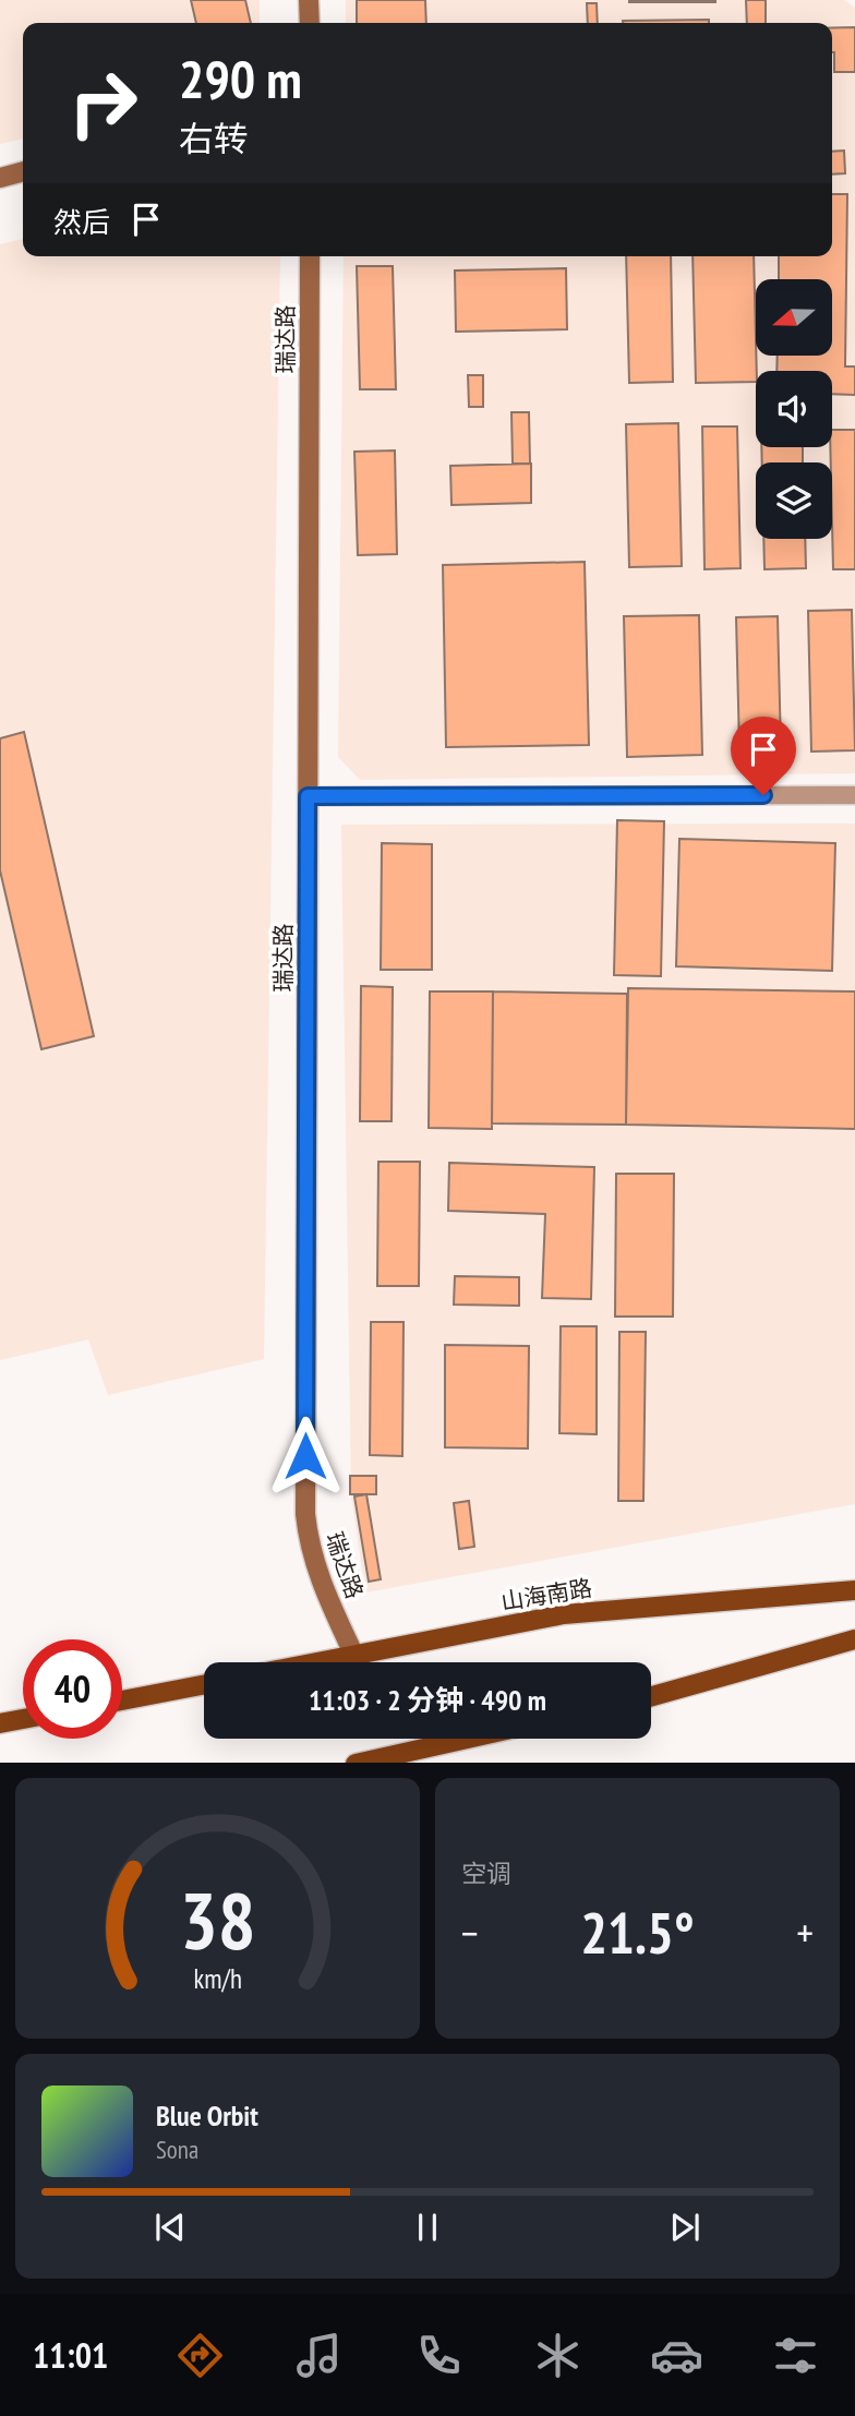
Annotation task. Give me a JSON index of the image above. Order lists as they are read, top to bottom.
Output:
{
  "streets": {
    "main road": ["山海南路"],
    "street": ["瑞达路"]
  },
  "crossings": [
    ["瑞达路", "山海南路"]
  ],
  "north": "left",
  "page": {
    "turn": ["290 m", "右转"],
    "then": "然后",
    "limit": "40",
    "trip": "11:03 · 2 分钟 · 490 m",
    "tile": "空调",
    "heat": ["−", "21.5°", "+"],
    "song": ["Blue Orbit", "Sona"],
    "tabs": "11:01",
    "gauge": ["38", "km/h"]
  }
}
